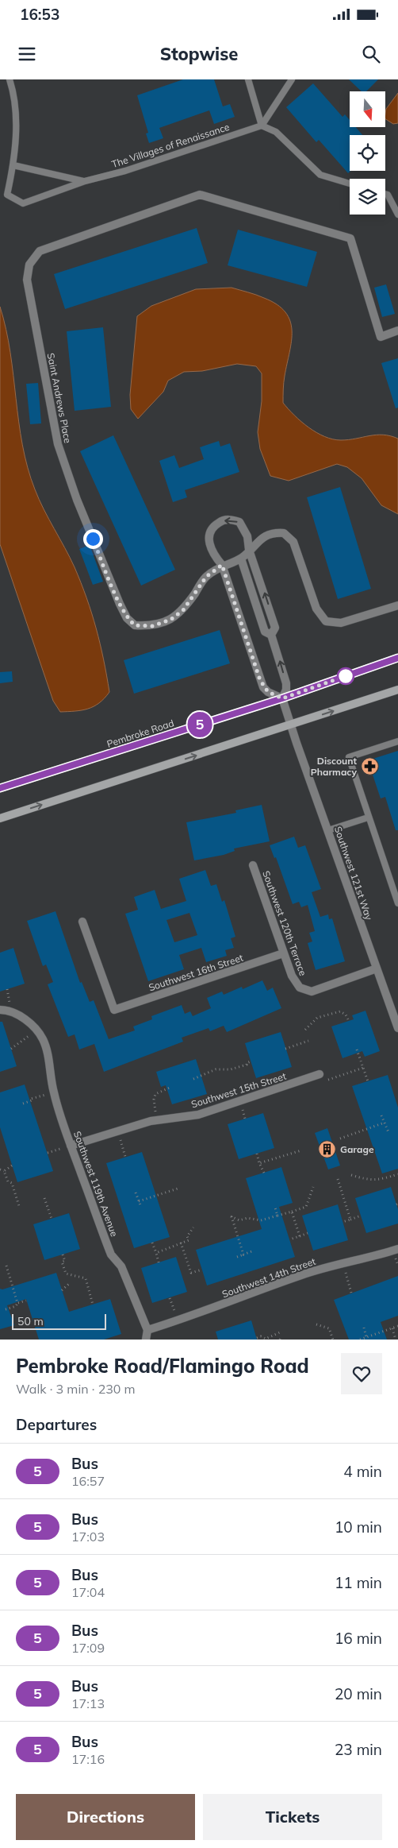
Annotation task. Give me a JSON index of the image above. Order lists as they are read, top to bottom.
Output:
{
  "streets": {
    "main road": ["Pembroke Road"],
    "street": [
      "Saint Andrews Place",
      "Southwest 121st Way",
      "Southwest 120th Terrace",
      "Southwest 16th Street",
      "Southwest 15th Street",
      "Southwest 119th Avenue",
      "Southwest 14th Street"
    ],
    "lane": ["The Villages of Renaissance"]
  },
  "crossings": [
    ["Pembroke Road", "Southwest 121st Way"],
    ["Southwest 121st Way", "Southwest 120th Terrace"],
    ["Southwest 120th Terrace", "Southwest 16th Street"],
    ["Southwest 15th Street", "Southwest 119th Avenue"],
    ["Southwest 119th Avenue", "Southwest 14th Street"]
  ],
  "places": {
    "pharmacy": ["Discount Pharmacy"],
    "building": ["Garage"]
  },
  "lines": ["bus line 5"],
  "scale_bar": "50 m",
  "north": "bottom",
  "page": {
    "status": "16:53",
    "header": "Stopwise",
    "on_map": "5",
    "scale": "50 m",
    "heading": [
      ["Pembroke Road/Flamingo Road", "Walk · 3 min · 230 m"],
      "Departures"
    ],
    "list": [
      {
        "mark": "5",
        "name": "Bus",
        "note": "16:57",
        "value": "4 min"
      },
      {
        "mark": "5",
        "name": "Bus",
        "note": "17:03",
        "value": "10 min"
      },
      {
        "mark": "5",
        "name": "Bus",
        "note": "17:04",
        "value": "11 min"
      },
      {
        "mark": "5",
        "name": "Bus",
        "note": "17:09",
        "value": "16 min"
      },
      {
        "mark": "5",
        "name": "Bus",
        "note": "17:13",
        "value": "20 min"
      },
      {
        "mark": "5",
        "name": "Bus",
        "note": "17:16",
        "value": "23 min"
      }
    ],
    "buttons": ["Directions", "Tickets"]
  }
}
